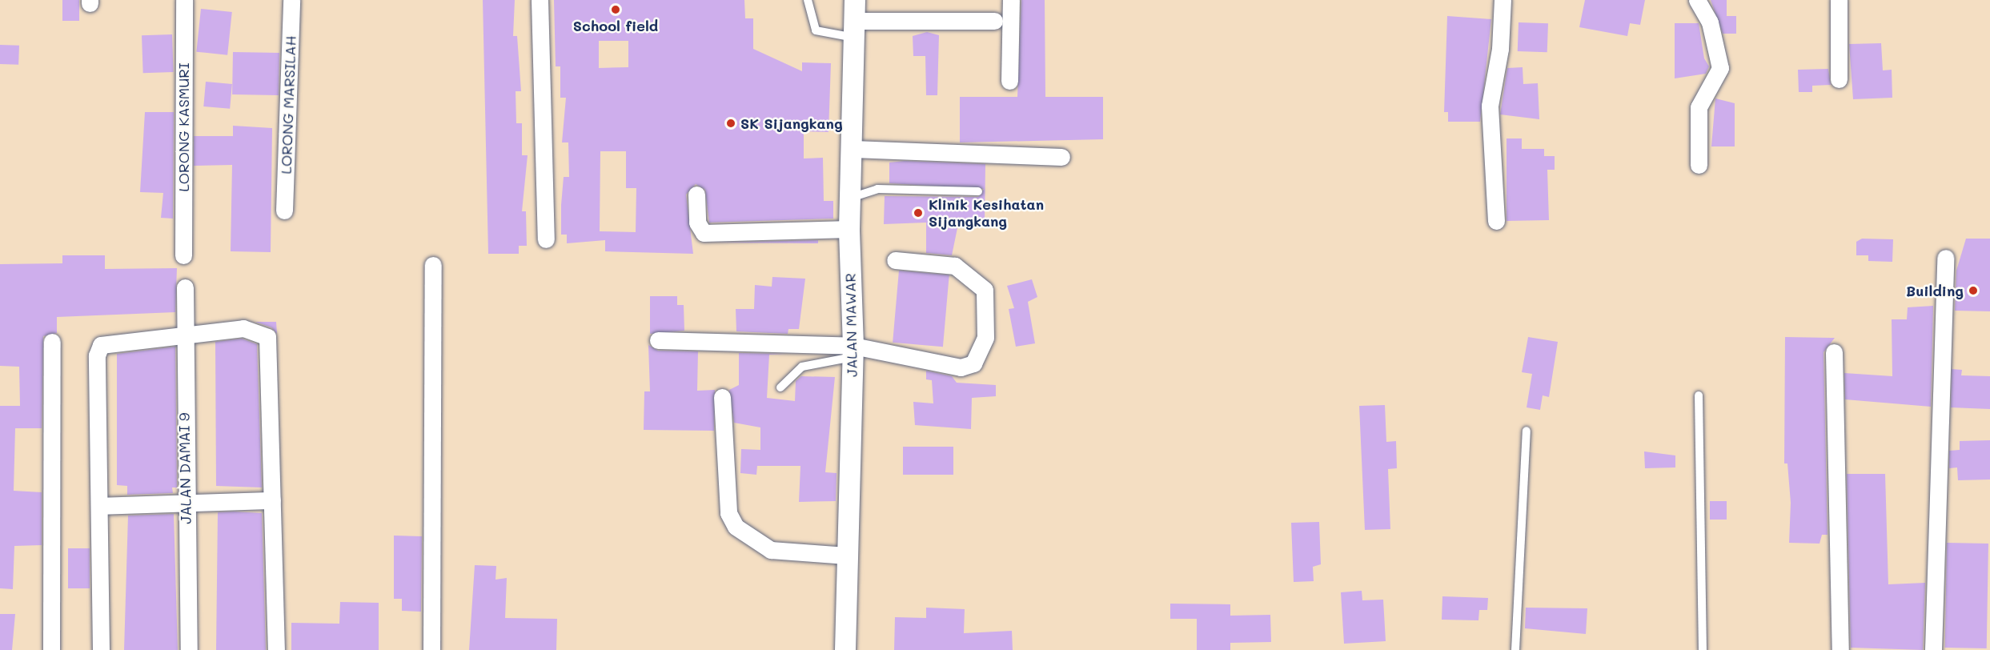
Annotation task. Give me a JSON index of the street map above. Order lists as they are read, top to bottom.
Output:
{
  "streets": {
    "street": [
      "LORONG MARSILAH",
      "LORONG KASMURI",
      "JALAN MAWAR",
      "JALAN DAMAI 9"
    ]
  },
  "places": [
    "School field",
    "SK Sijangkang",
    "Klinik Kesihatan Sijangkang",
    "Building"
  ]
}
